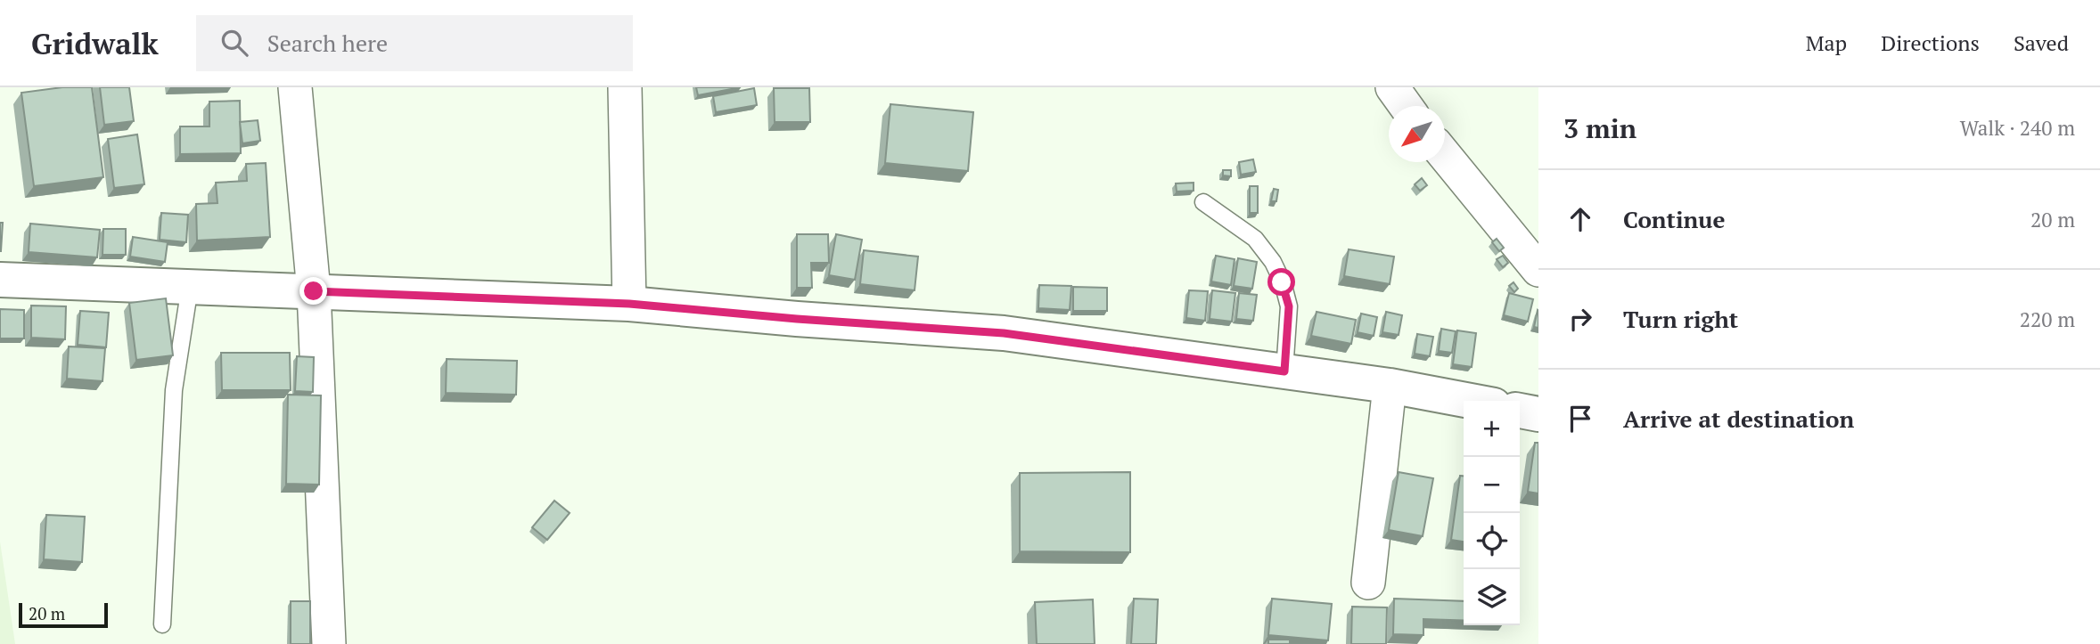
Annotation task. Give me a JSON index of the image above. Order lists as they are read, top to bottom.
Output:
{
  "scale_bar": "20 m",
  "north": "bottom left",
  "page": {
    "header": "Gridwalk",
    "search": "Search here",
    "nav": ["Map", "Directions", "Saved"],
    "heading": ["3 min", "Walk · 240 m"],
    "list": [
      ["Continue", "20 m"],
      ["Turn right", "220 m"],
      "Arrive at destination"
    ],
    "map_buttons": ["+", "−"],
    "scale": "20 m"
  }
}
